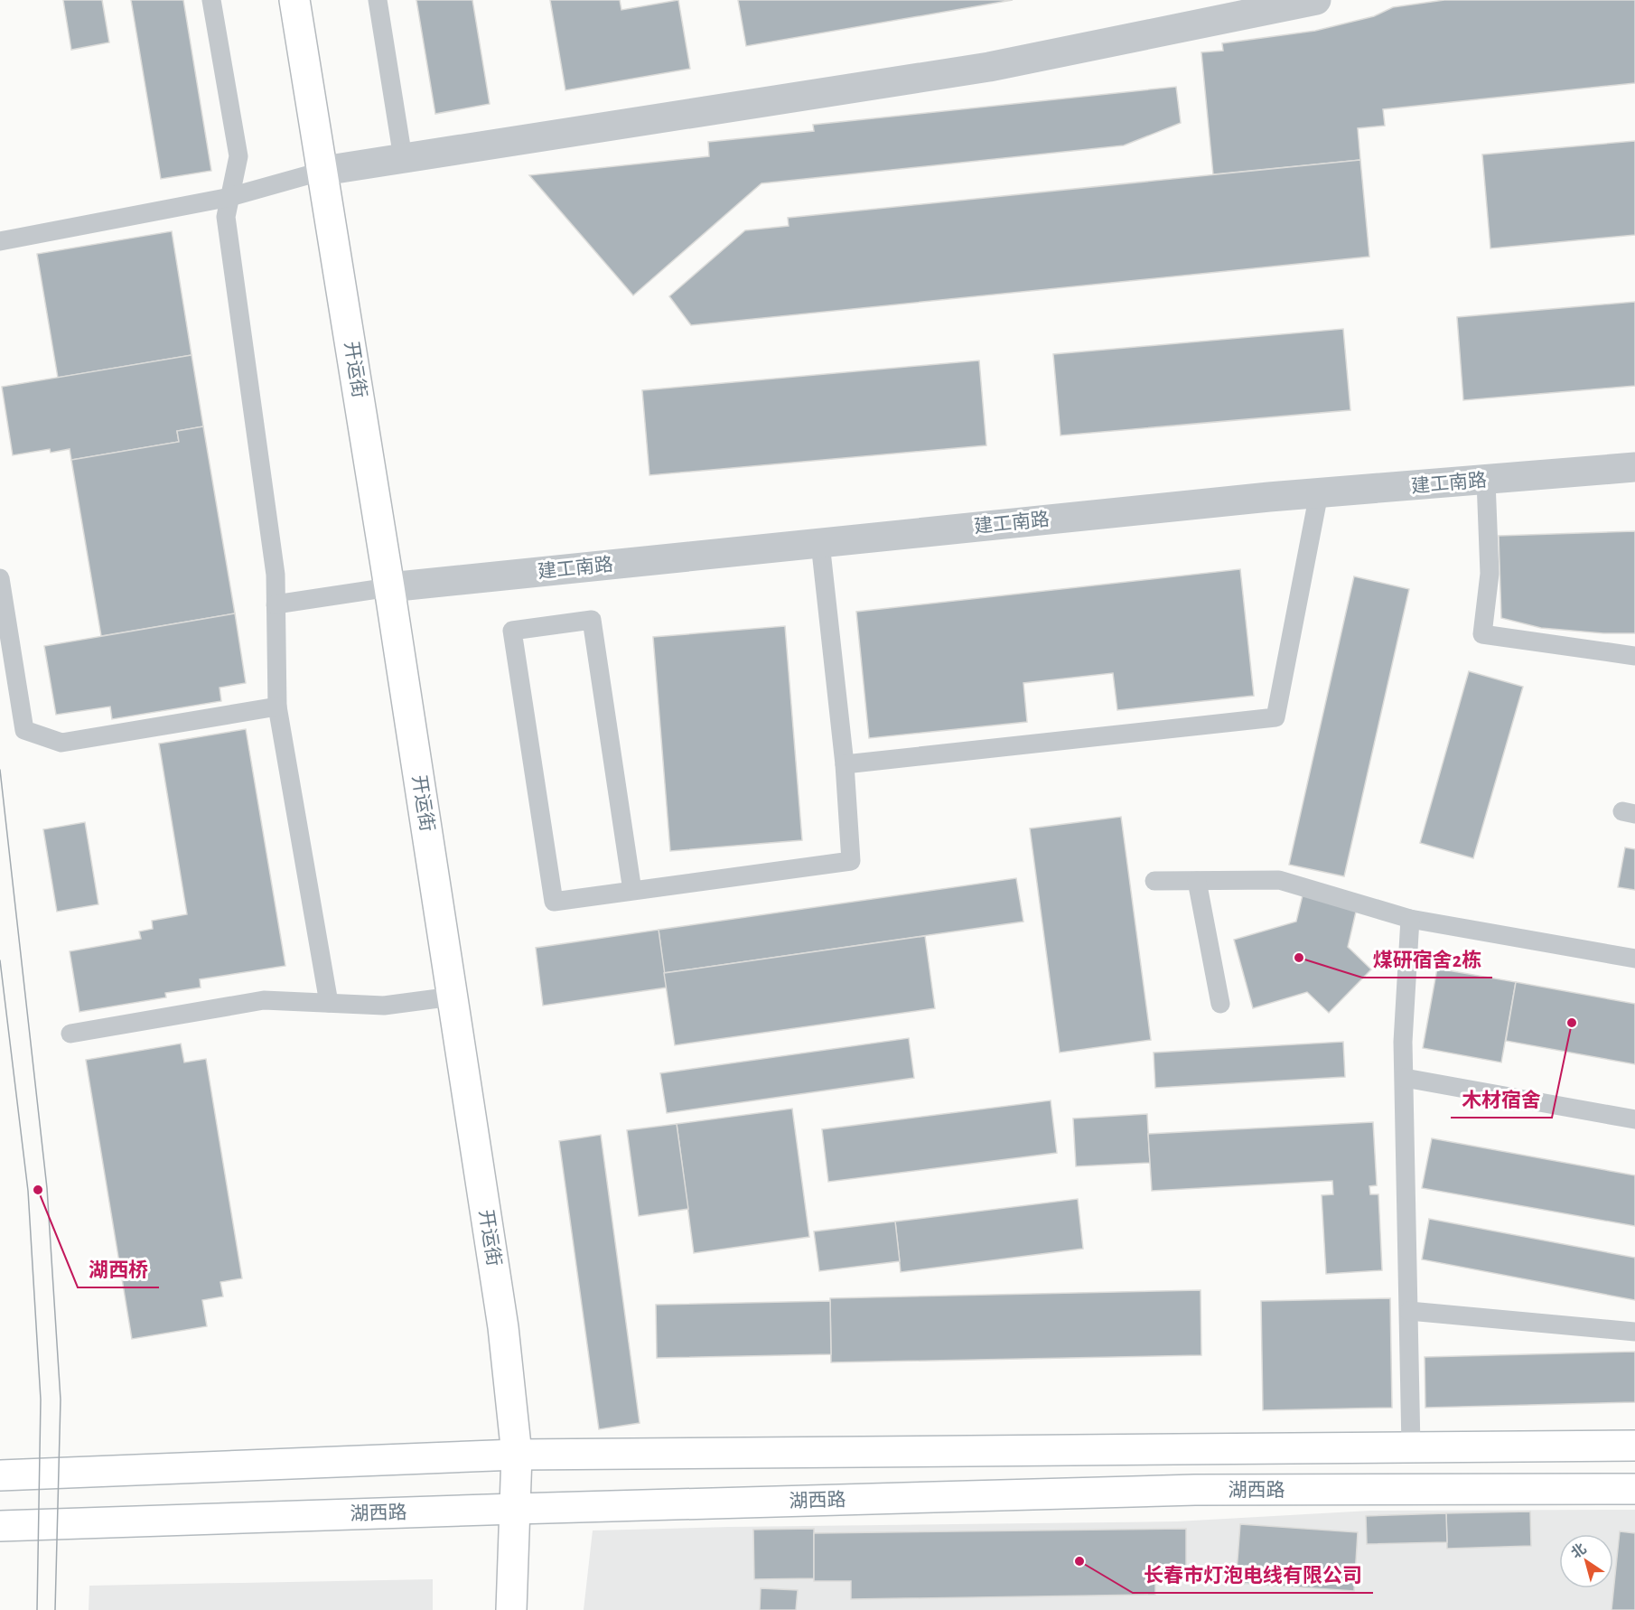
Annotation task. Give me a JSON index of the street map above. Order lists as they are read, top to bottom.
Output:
{
  "streets": {
    "main road": ["开运街", "湖西路"],
    "street": ["建工南路"]
  },
  "crossings": [
    ["开运街", "建工南路"],
    ["开运街", "湖西路"]
  ],
  "places": [
    "煤研宿舍2栋",
    "木材宿舍",
    "湖西桥",
    "长春市灯泡电线有限公司"
  ],
  "north": "top left"
}
